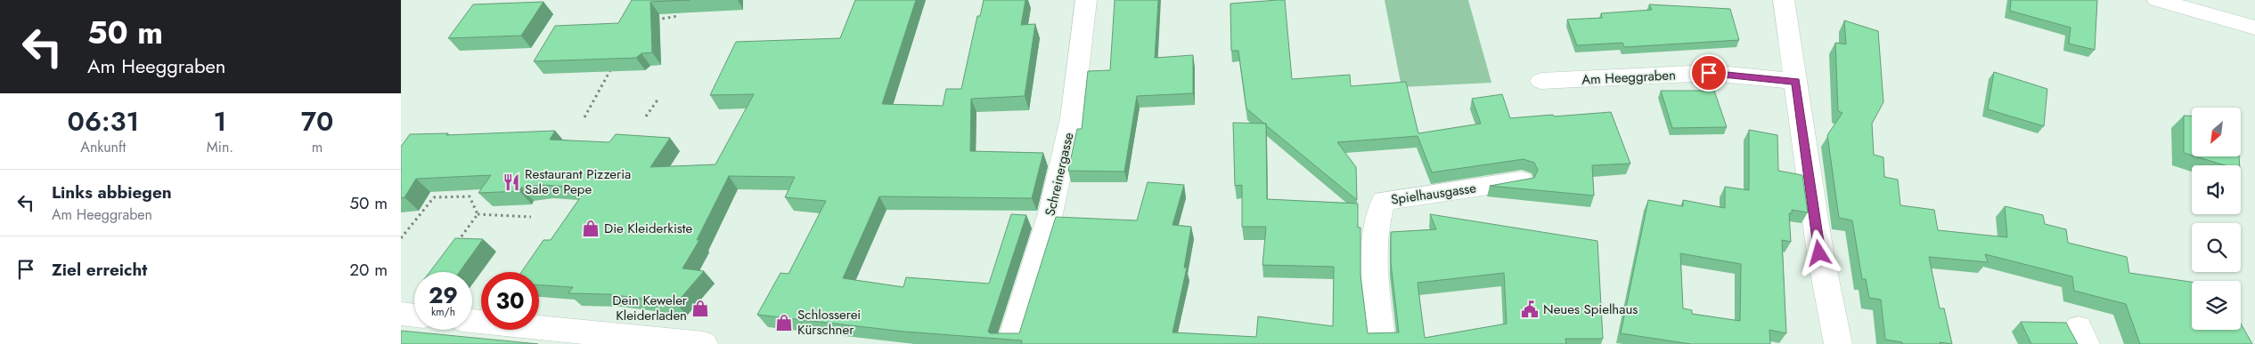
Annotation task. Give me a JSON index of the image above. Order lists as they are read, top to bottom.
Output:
{
  "streets": {
    "street": ["Am Heeggraben", "Schreinergasse", "Spielhausgasse"]
  },
  "places": {
    "restaurant": ["Restaurant Pizzeria Sale e Pepe"],
    "shop": ["Die Kleiderkiste", "Dein Keweler Kleiderladen", "Schlosserei Kürschner"],
    "public building": ["Neues Spielhaus"]
  },
  "north": "bottom left",
  "page": {
    "turn": ["50 m", "Am Heeggraben"],
    "eta": [
      "06:31",
      "Ankunft",
      "1",
      "Min.",
      "70",
      "m"
    ],
    "list": [
      {
        "name": "Links abbiegen",
        "note": "Am Heeggraben",
        "value": "50 m"
      },
      {
        "name": "Ziel erreicht",
        "value": "20 m"
      }
    ],
    "speed": "29 km/h",
    "limit": "30"
  }
}
